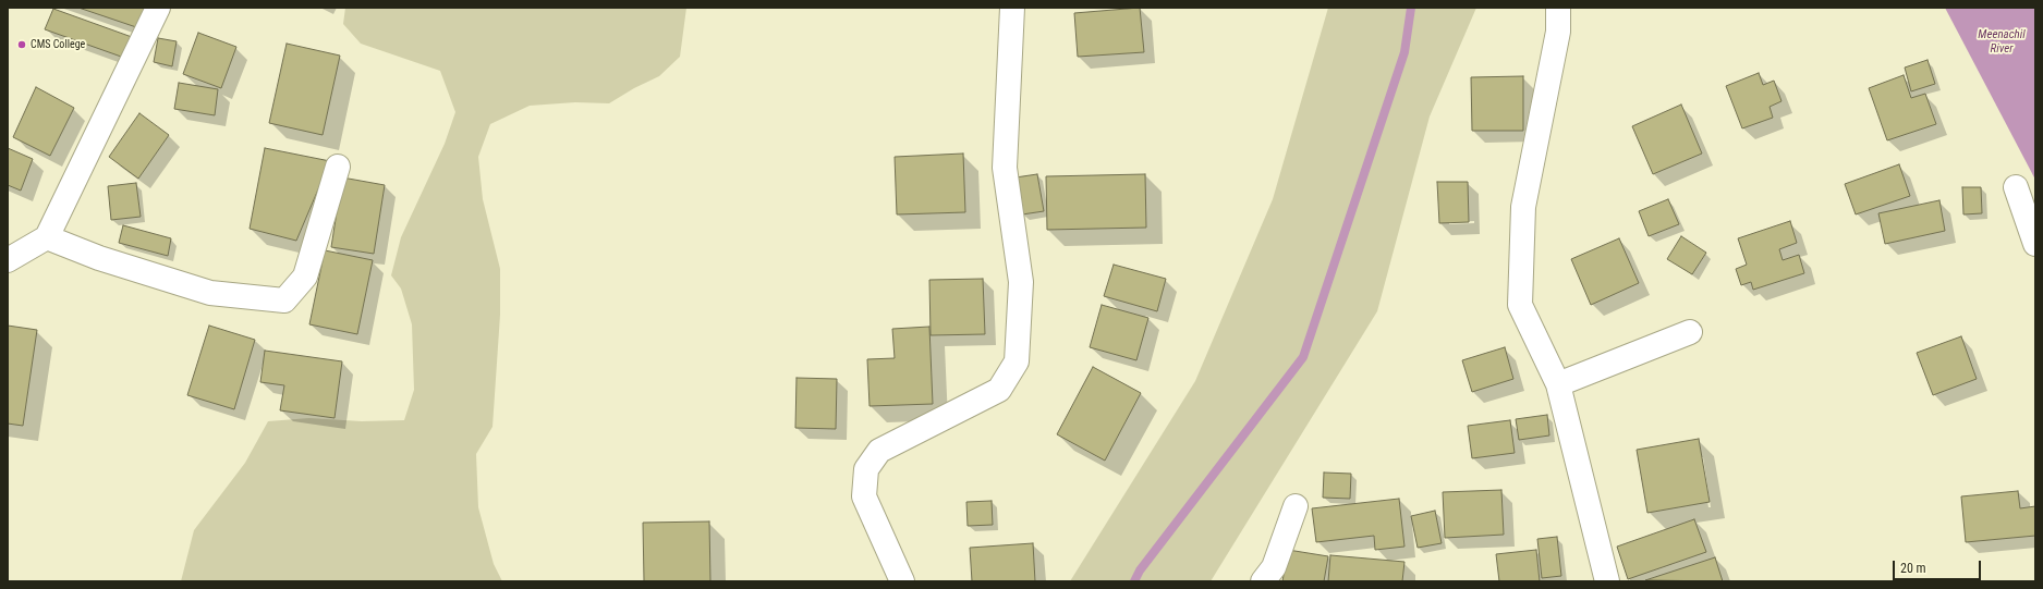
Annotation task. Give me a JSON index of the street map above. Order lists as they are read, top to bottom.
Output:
{
  "water": ["Meenachil River"],
  "places": ["CMS College"],
  "scale_bar": "20 m"
}
